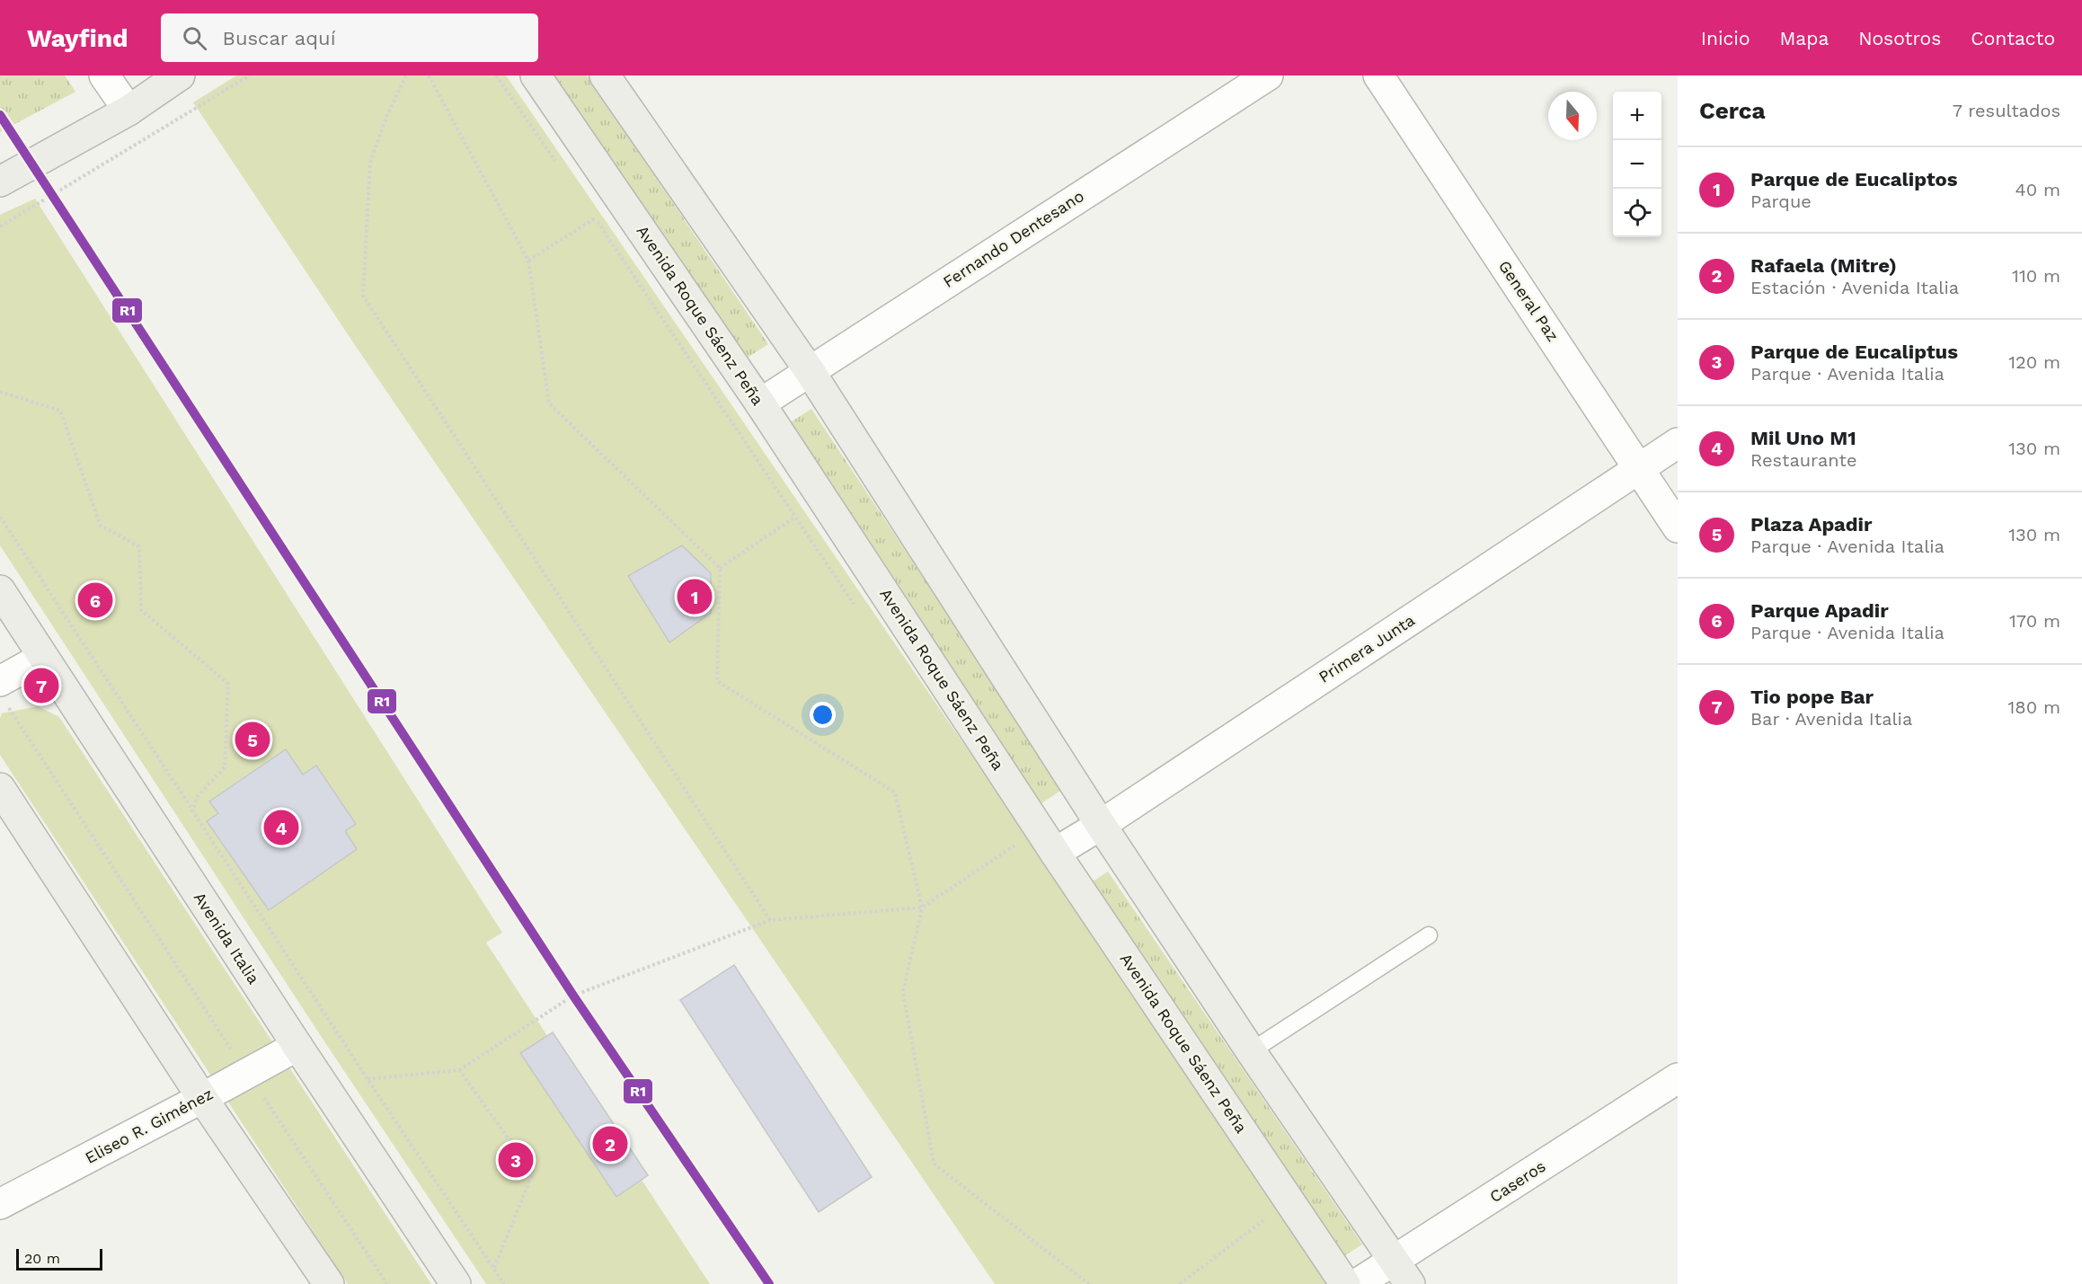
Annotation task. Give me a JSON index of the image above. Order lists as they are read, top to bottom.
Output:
{
  "streets": {
    "street": [
      "Fernando Dentesano",
      "General Paz",
      "Avenida Roque Sáenz Peña",
      "Primera Junta",
      "Avenida Italia",
      "Eliseo R. Giménez",
      "Caseros"
    ]
  },
  "crossings": [
    ["Fernando Dentesano", "Avenida Roque Sáenz Peña"],
    ["General Paz", "Primera Junta"],
    ["Avenida Roque Sáenz Peña", "Primera Junta"],
    ["Avenida Italia", "Eliseo R. Giménez"]
  ],
  "lines": ["transit line R1"],
  "scale_bar": "20 m",
  "north": "bottom",
  "page": {
    "header": "Wayfind",
    "search": "Buscar aquí",
    "nav": [
      "Inicio",
      "Mapa",
      "Nosotros",
      "Contacto"
    ],
    "heading": ["Cerca", "7 resultados"],
    "map_buttons": ["+", "−"],
    "list": [
      {
        "mark": "1",
        "name": "Parque de Eucaliptos",
        "note": "Parque",
        "value": "40 m"
      },
      {
        "mark": "2",
        "name": "Rafaela (Mitre)",
        "note": "Estación · Avenida Italia",
        "value": "110 m"
      },
      {
        "mark": "3",
        "name": "Parque de Eucaliptus",
        "note": "Parque · Avenida Italia",
        "value": "120 m"
      },
      {
        "mark": "4",
        "name": "Mil Uno M1",
        "note": "Restaurante",
        "value": "130 m"
      },
      {
        "mark": "5",
        "name": "Plaza Apadir",
        "note": "Parque · Avenida Italia",
        "value": "130 m"
      },
      {
        "mark": "6",
        "name": "Parque Apadir",
        "note": "Parque · Avenida Italia",
        "value": "170 m"
      },
      {
        "mark": "7",
        "name": "Tio pope Bar",
        "note": "Bar · Avenida Italia",
        "value": "180 m"
      }
    ],
    "pins": [
      "1",
      "6",
      "7",
      "5",
      "4",
      "2",
      "3"
    ],
    "scale": "20 m"
  }
}
